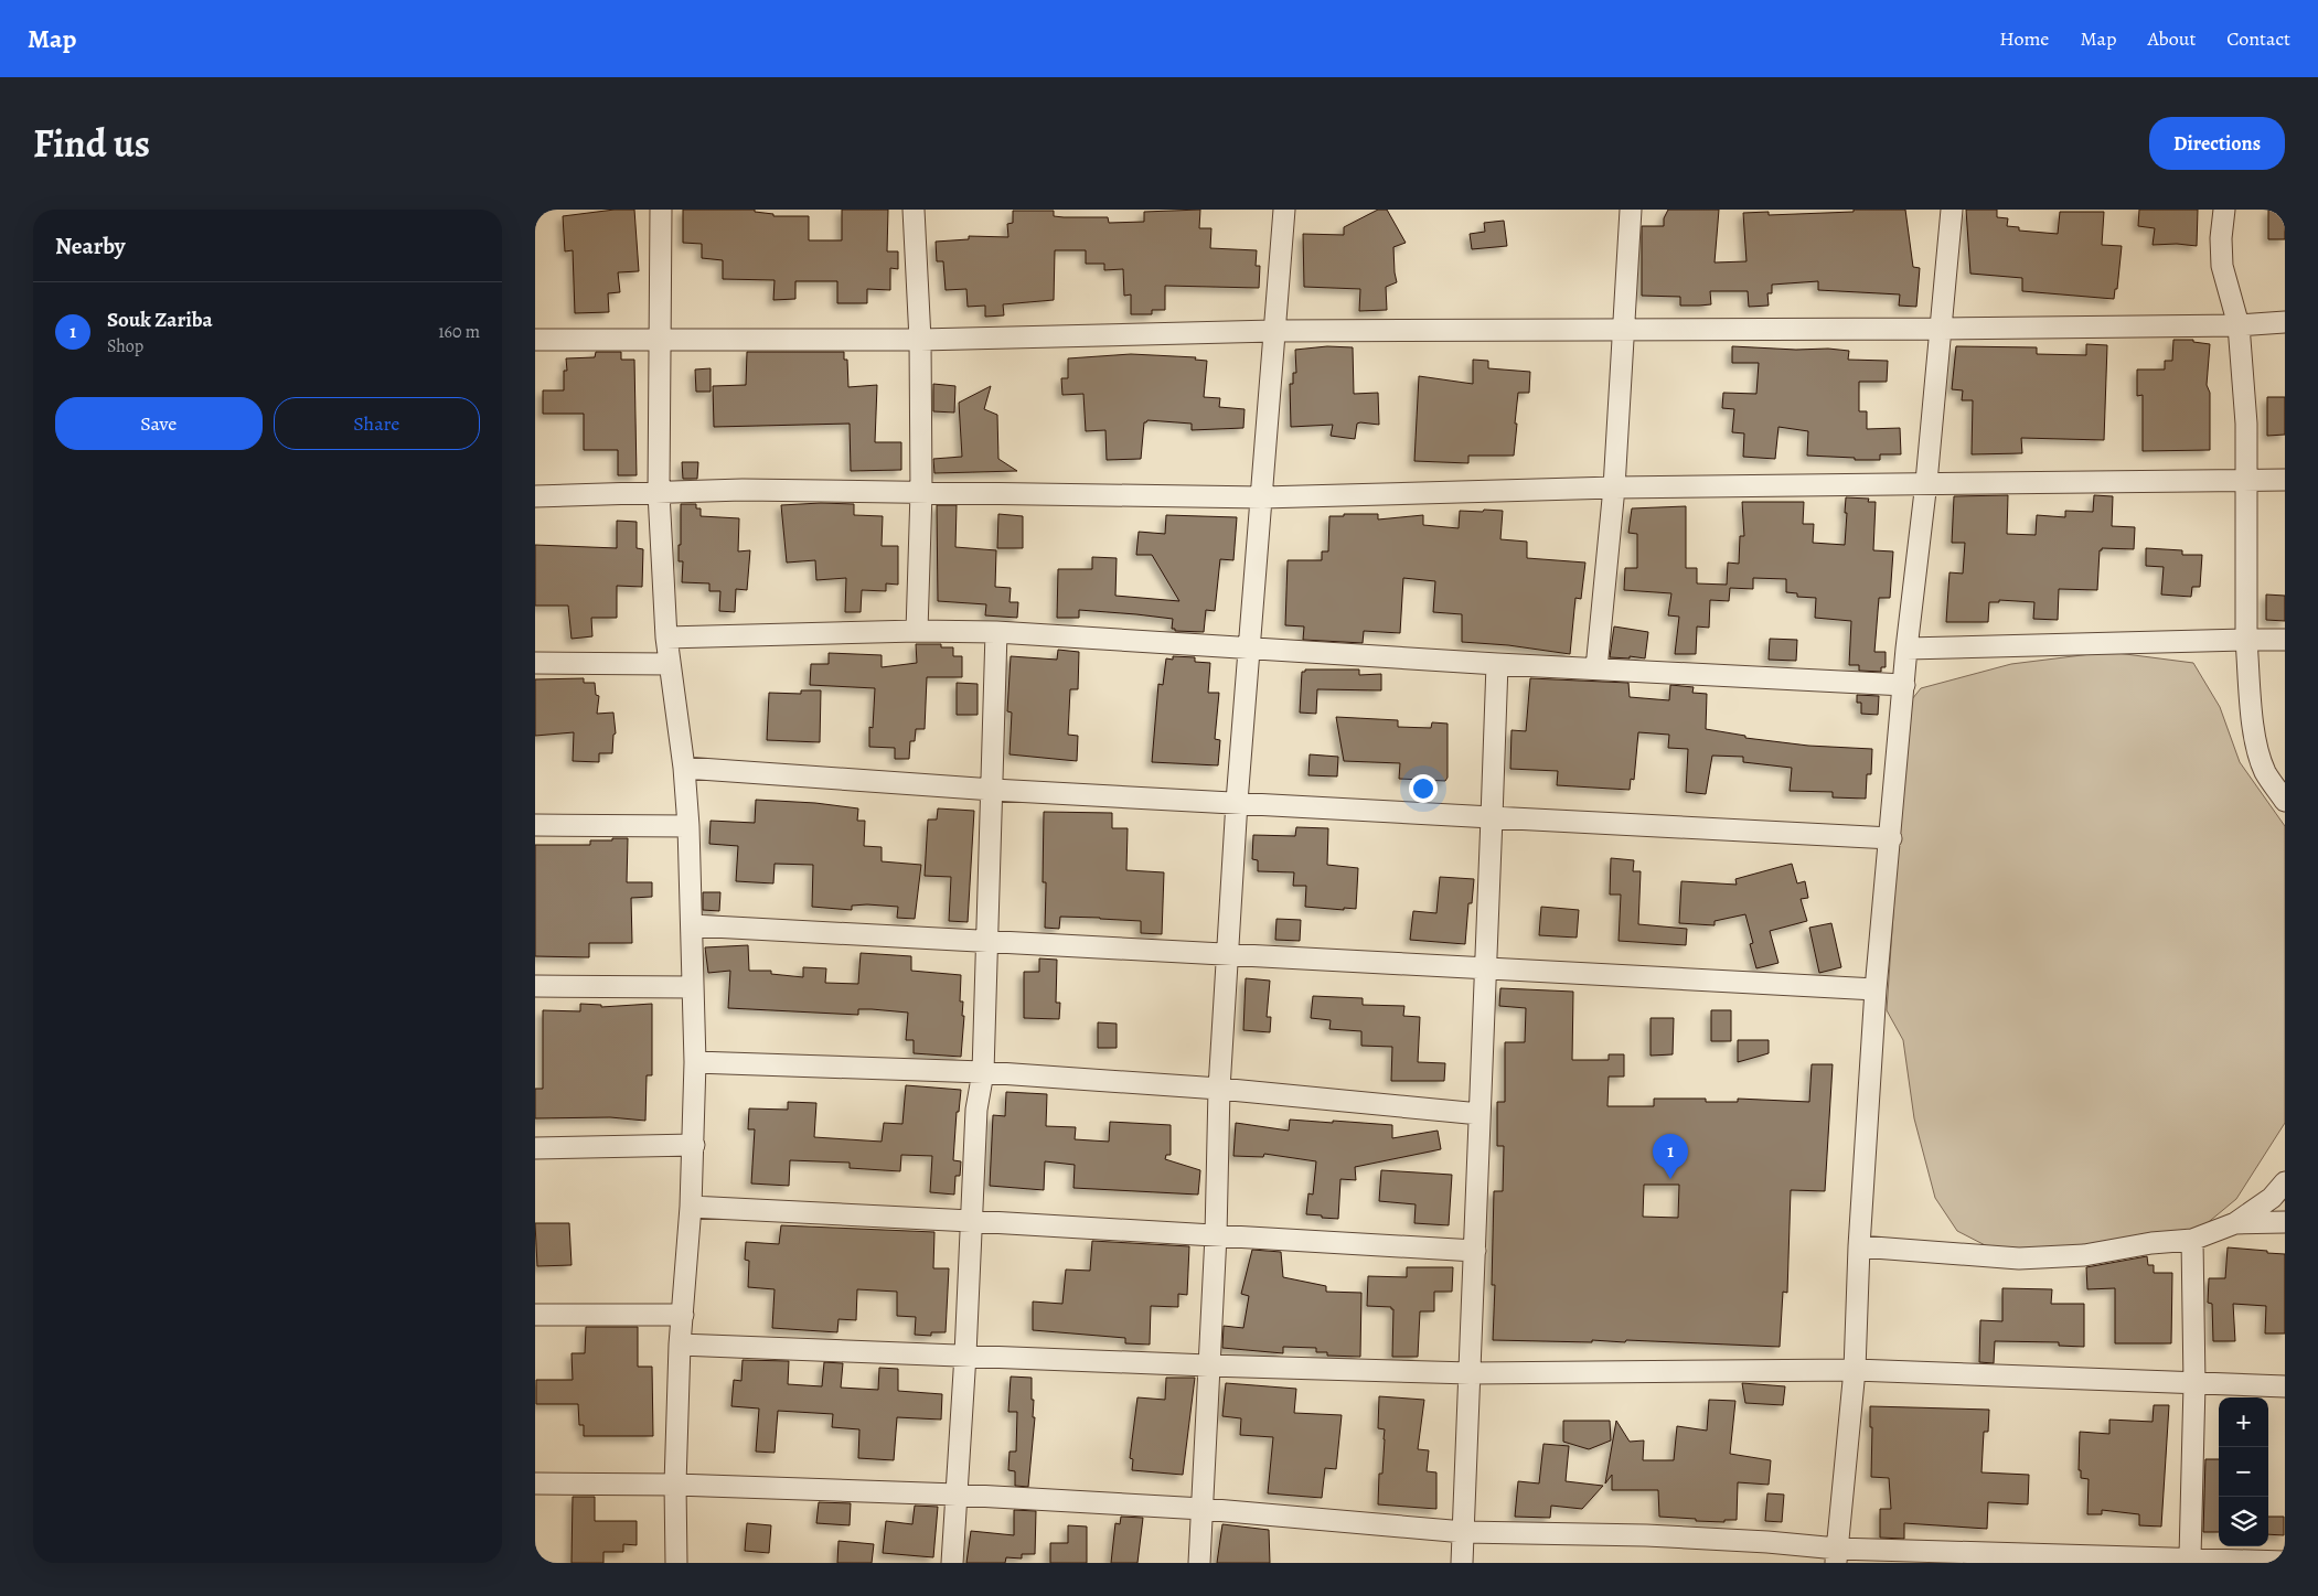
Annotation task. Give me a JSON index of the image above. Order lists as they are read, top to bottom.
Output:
{
  "page": {
    "header": "Map",
    "nav": [
      "Home",
      "Map",
      "About",
      "Contact"
    ],
    "title": "Find us",
    "buttons": [
      "Directions",
      ["Save", "Share"]
    ],
    "heading": "Nearby",
    "list": [
      {
        "mark": "1",
        "name": "Souk Zariba",
        "note": "Shop",
        "value": "160 m"
      }
    ],
    "pins": "1",
    "map_buttons": ["+", "−"]
  }
}
